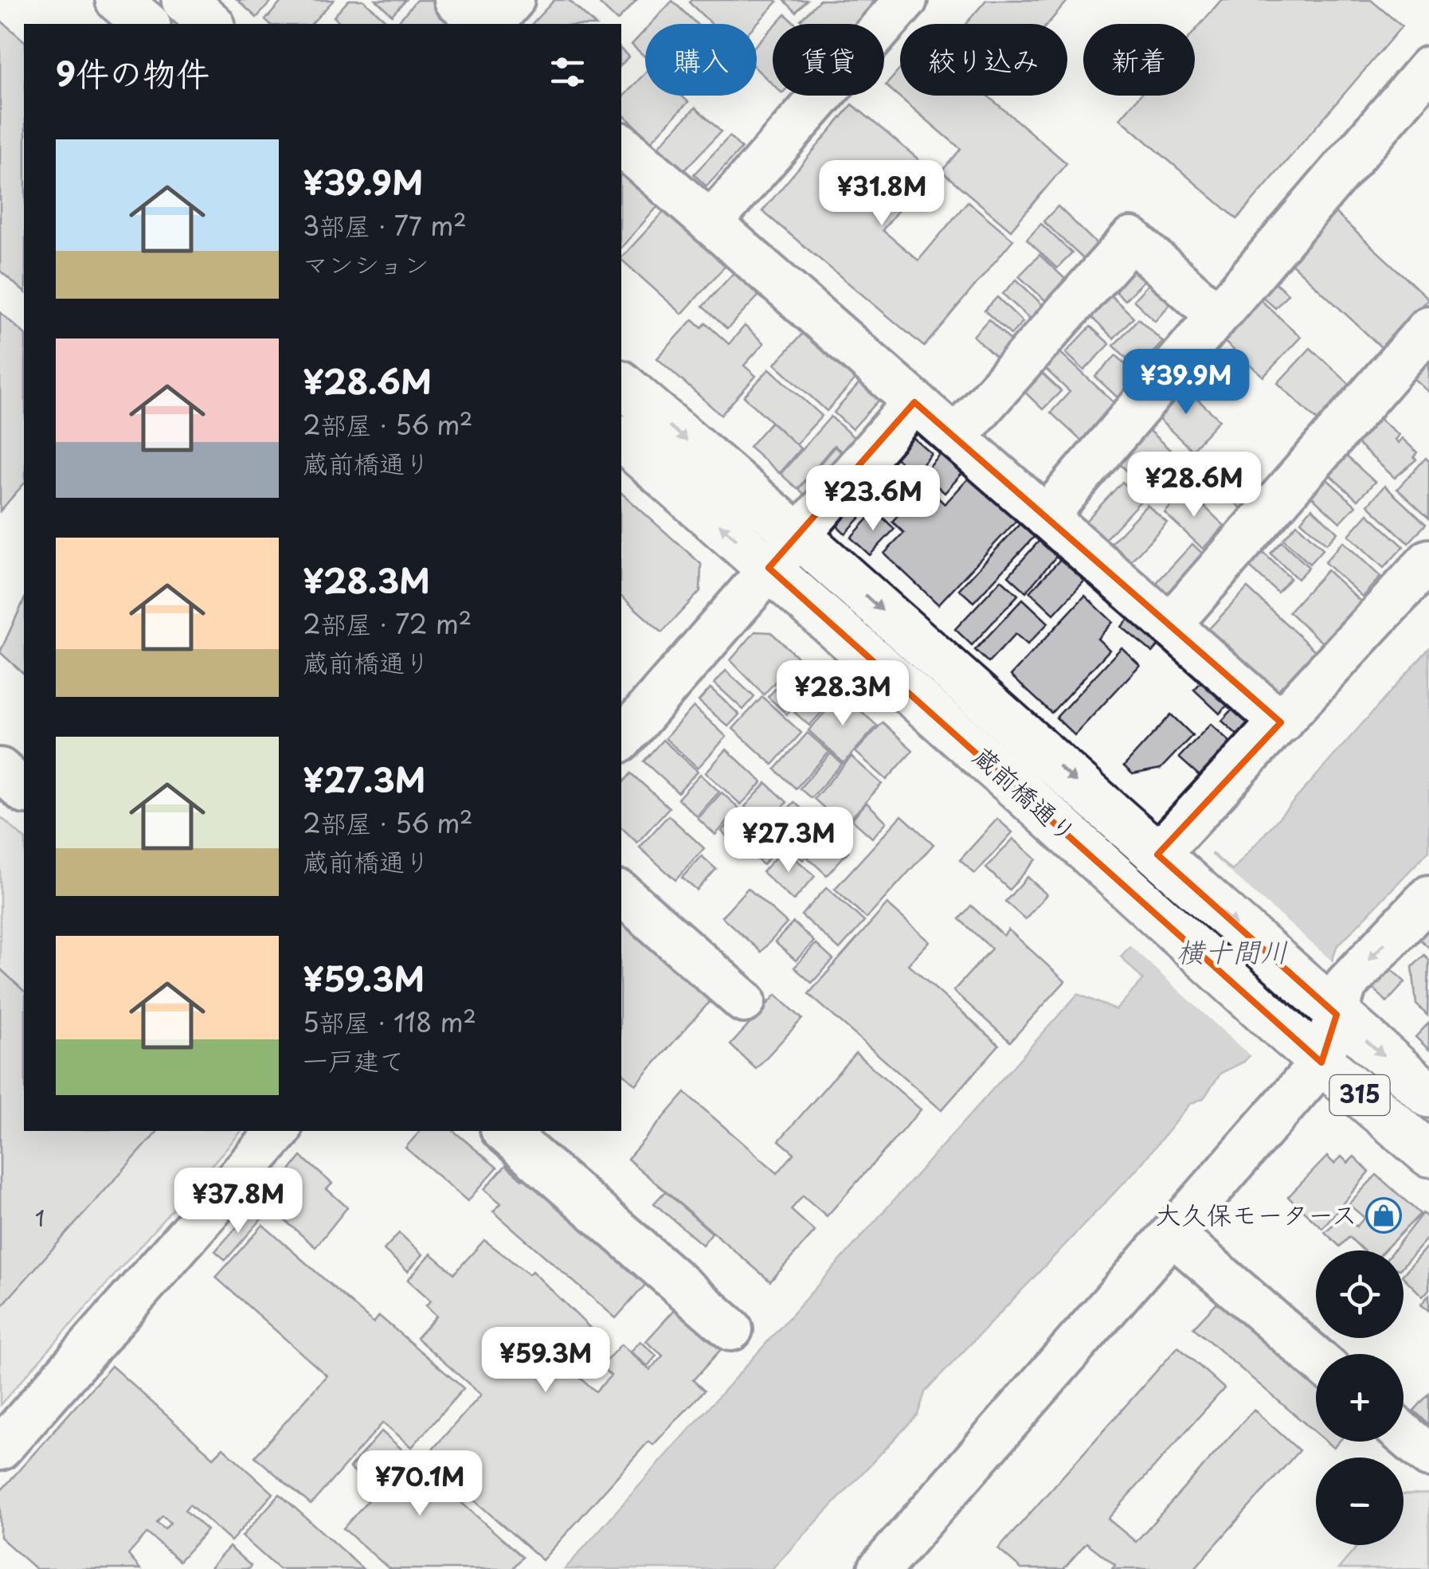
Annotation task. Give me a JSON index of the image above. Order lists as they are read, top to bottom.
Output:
{
  "streets": {
    "main road": ["蔵前橋通り", "315"]
  },
  "water": ["横十間川"],
  "places": {
    "shop": ["大久保モータース"]
  },
  "house_numbers": ["1"],
  "page": {
    "chip": [
      "購入",
      "賃貸",
      "絞り込み",
      "新着"
    ],
    "heading": "9件の物件",
    "list": [
      {
        "name": "¥39.9M",
        "note": "3部屋 · 77 m² · マンション"
      },
      {
        "name": "¥28.6M",
        "note": "2部屋 · 56 m² · 蔵前橋通り"
      },
      {
        "name": "¥28.3M",
        "note": "2部屋 · 72 m² · 蔵前橋通り"
      },
      {
        "name": "¥27.3M",
        "note": "2部屋 · 56 m² · 蔵前橋通り"
      },
      {
        "name": "¥59.3M",
        "note": "5部屋 · 118 m² · 一戸建て"
      }
    ],
    "price": [
      "¥31.8M",
      "¥39.9M",
      "¥28.6M",
      "¥23.6M",
      "¥28.3M",
      "¥27.3M",
      "¥37.8M",
      "¥59.3M",
      "¥70.1M"
    ],
    "map_buttons": ["+", "−"]
  }
}
